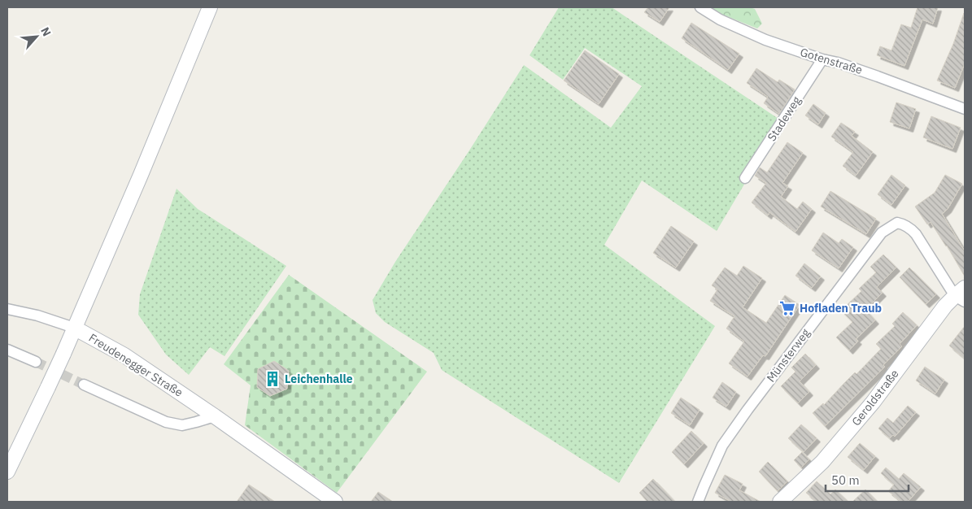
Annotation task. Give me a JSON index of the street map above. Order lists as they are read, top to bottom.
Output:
{
  "streets": {
    "street": [
      "Gotenstraße",
      "Stadeweg",
      "Münsterweg",
      "Freudenegger Straße",
      "Geroldstraße"
    ]
  },
  "crossings": [
    ["Gotenstraße", "Stadeweg"],
    ["Münsterweg", "Geroldstraße"]
  ],
  "places": {
    "supermarket": ["Hofladen Traub"],
    "building": ["Leichenhalle"]
  },
  "scale_bar": "50 m",
  "north": "top right"
}
